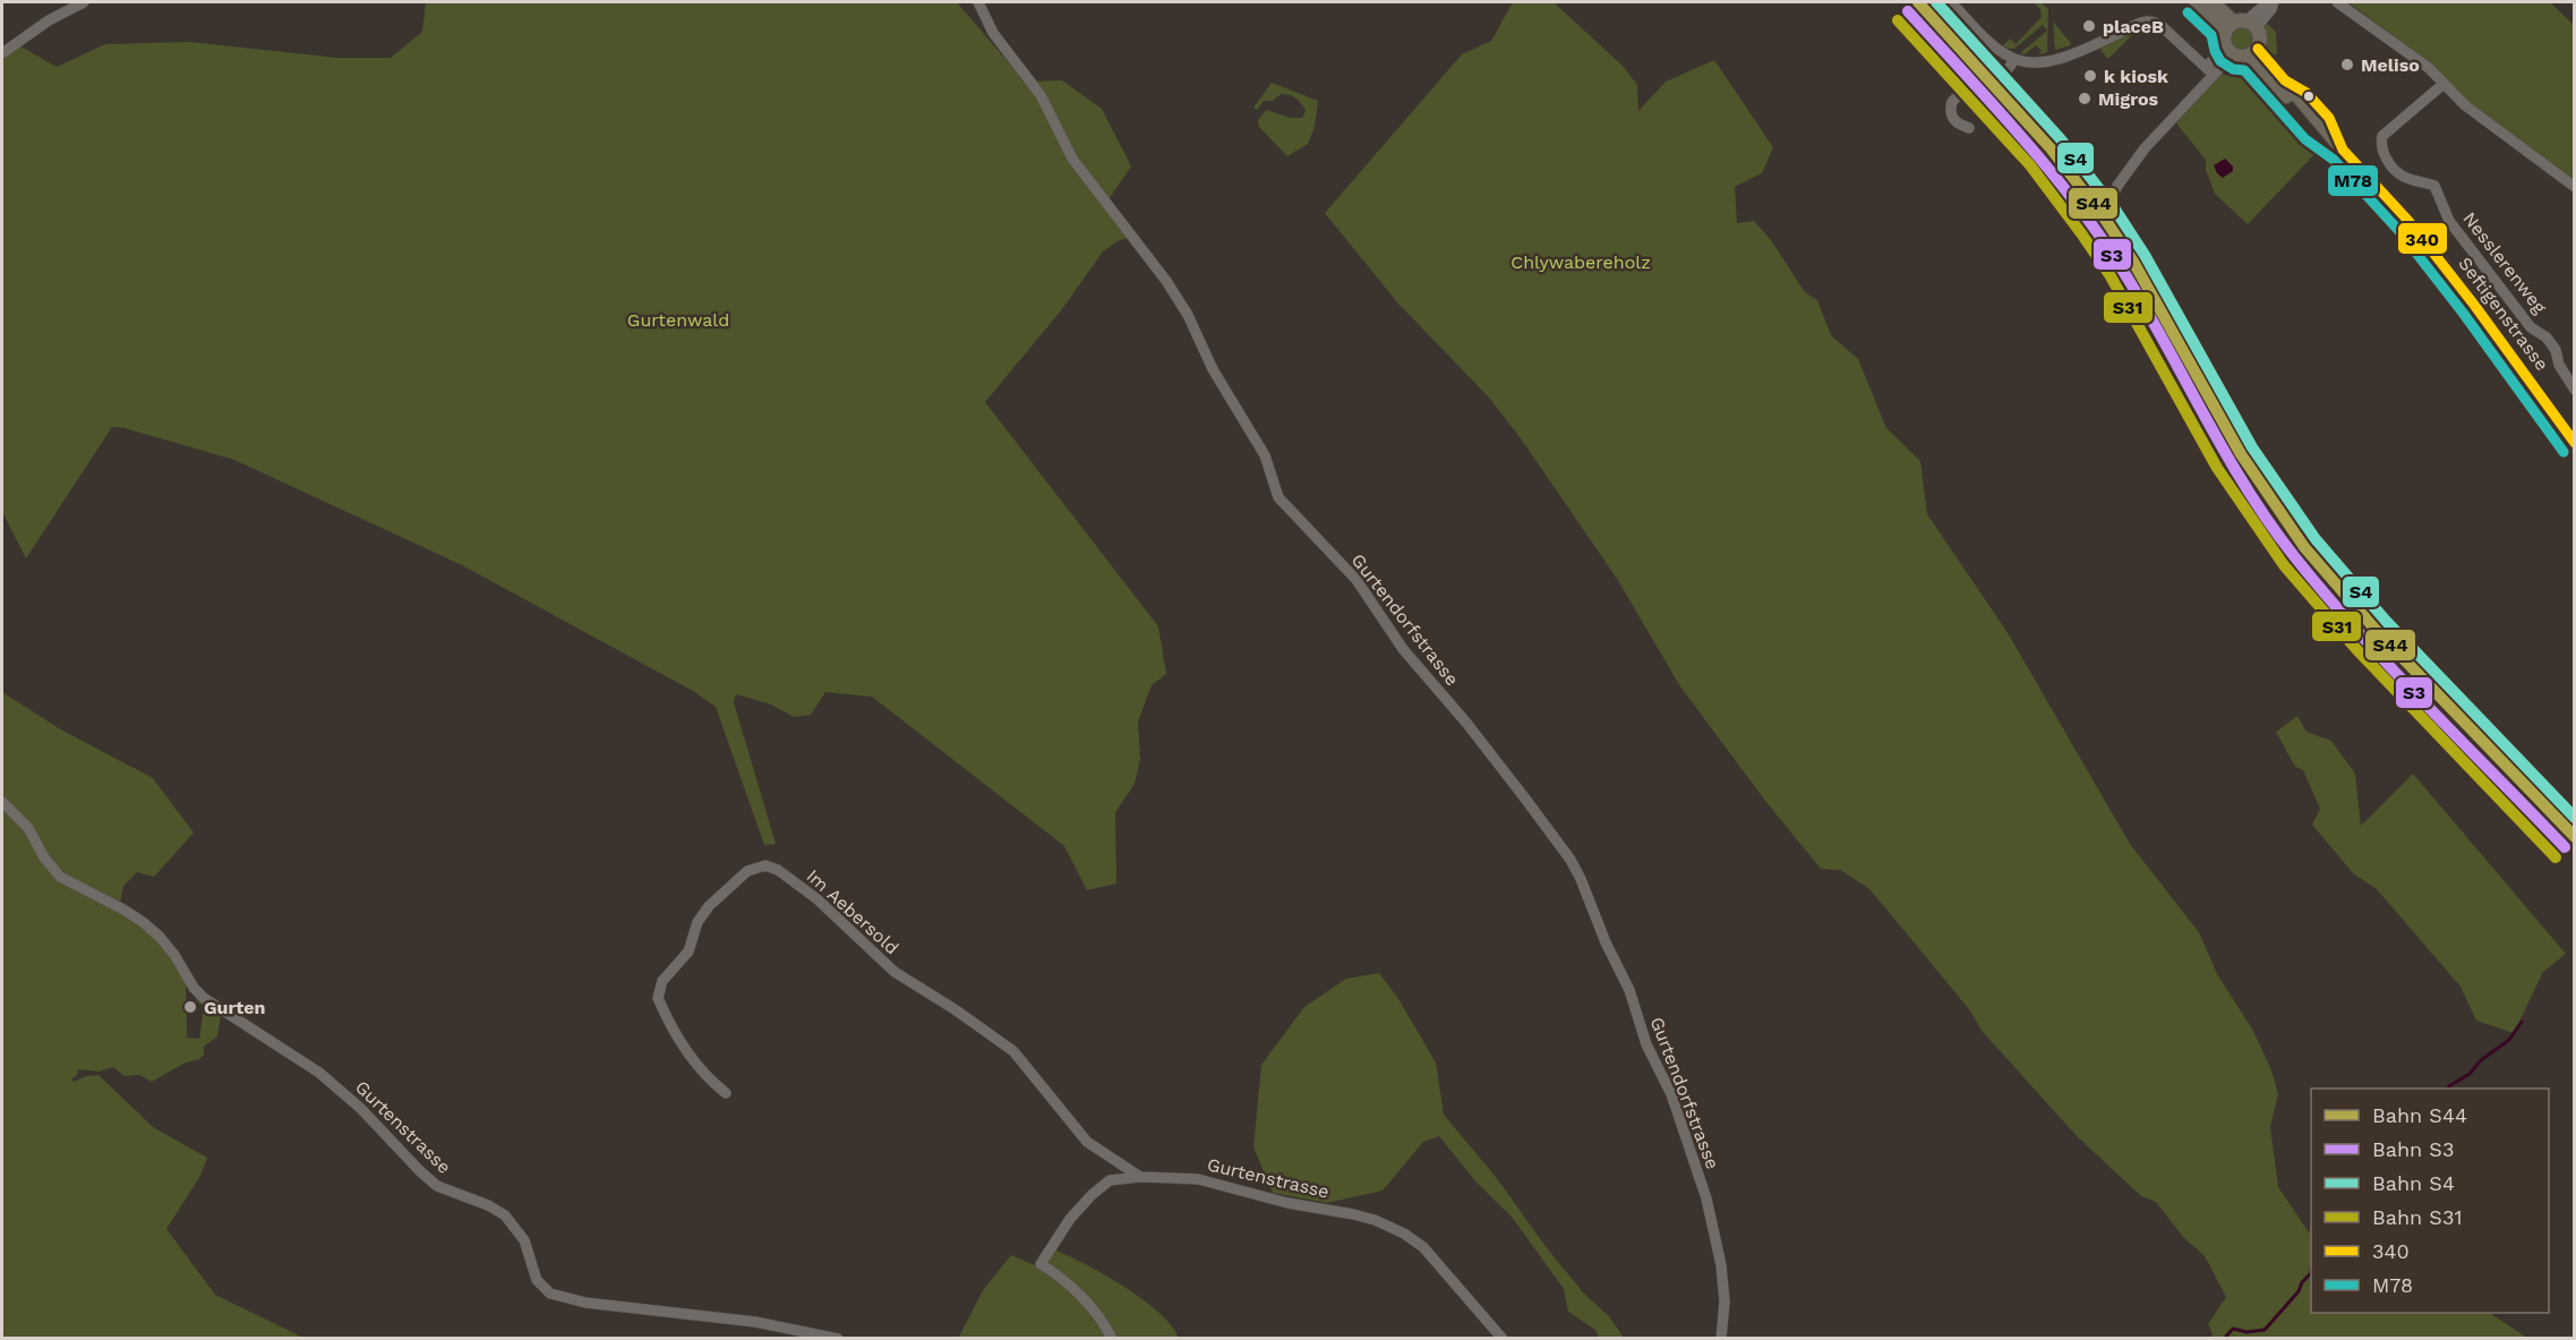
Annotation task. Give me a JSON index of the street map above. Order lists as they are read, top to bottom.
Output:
{
  "streets": {
    "main road": ["Seftigenstrasse"],
    "street": [
      "Nesslerenweg",
      "Gurtendorfstrasse",
      "Im Aebersold",
      "Gurtenstrasse"
    ]
  },
  "crossings": [
    ["Im Aebersold", "Gurtenstrasse"]
  ],
  "parks": ["Chlywabereholz", "Gurtenwald"],
  "places": [
    "placeB",
    "Meliso",
    "k kiosk",
    "Migros",
    "Gurten"
  ],
  "lines": [
    "rail line S44",
    "rail line S4",
    "rail line S3",
    "transit line M78",
    "rail line S31",
    "transit line 340"
  ],
  "legend": [
    "Bahn S44",
    "Bahn S3",
    "Bahn S4",
    "Bahn S31",
    "340",
    "M78"
  ]
}
